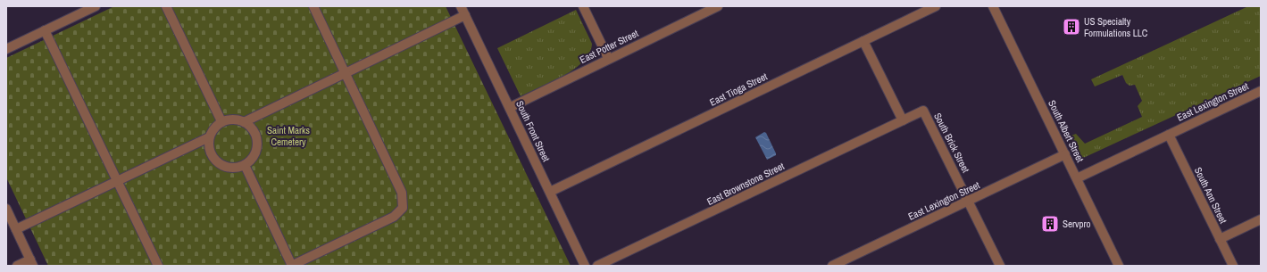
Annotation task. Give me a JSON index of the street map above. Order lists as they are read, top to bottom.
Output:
{
  "streets": {
    "street": [
      "East Potter Street",
      "East Tioga Street",
      "East Lexington Street",
      "South Front Street",
      "South Albert Street",
      "South Brick Street",
      "East Brownstone Street",
      "South Ann Street"
    ]
  },
  "crossings": [
    ["East Potter Street", "South Front Street"],
    ["East Tioga Street", "South Front Street"],
    ["East Lexington Street", "South Albert Street"],
    ["East Lexington Street", "South Brick Street"],
    ["East Lexington Street", "South Ann Street"],
    ["South Brick Street", "East Brownstone Street"]
  ],
  "parks": ["Saint Marks Cemetery"],
  "places": {
    "building": ["US Specialty Formulations LLC", "Servpro"]
  }
}
